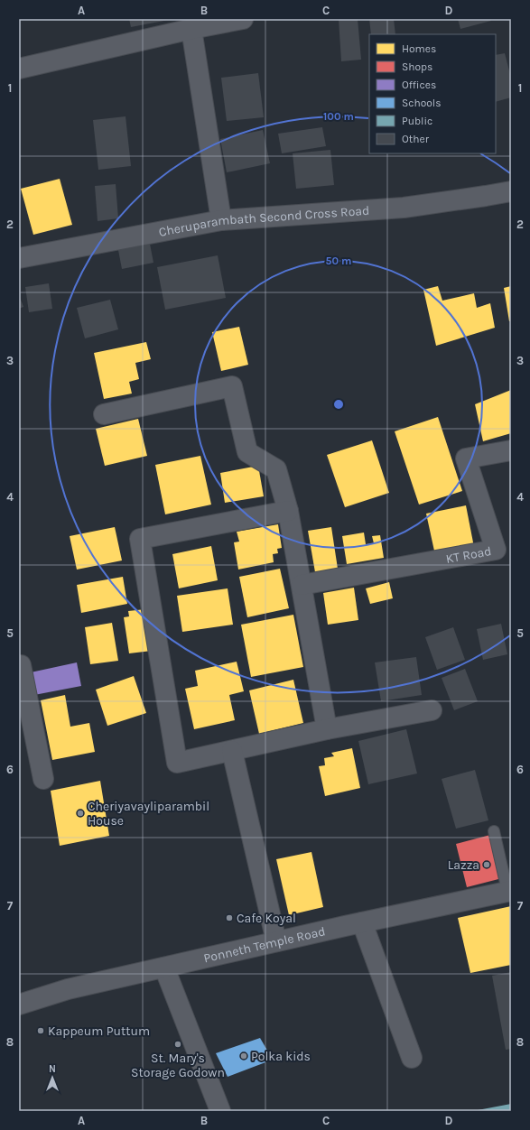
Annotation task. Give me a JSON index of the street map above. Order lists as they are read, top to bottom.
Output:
{
  "streets": {
    "street": ["Cheruparambath Second Cross Road", "KT Road", "Ponneth Temple Road"]
  },
  "places": [
    "Cheriyavayliparambil House",
    "Lazza",
    "Cafe Koyal",
    "Kappeum Puttum",
    "St. Mary's Storage Godown",
    "Polka kids"
  ],
  "legend": [
    "Homes",
    "Shops",
    "Offices",
    "Schools",
    "Public",
    "Other"
  ],
  "north": "top",
  "grid": {
    "columns": [
      "A",
      "B",
      "C",
      "D"
    ],
    "rows": [
      "1",
      "2",
      "3",
      "4",
      "5",
      "6",
      "7",
      "8"
    ]
  },
  "rings": ["100 m", "50 m"]
}
